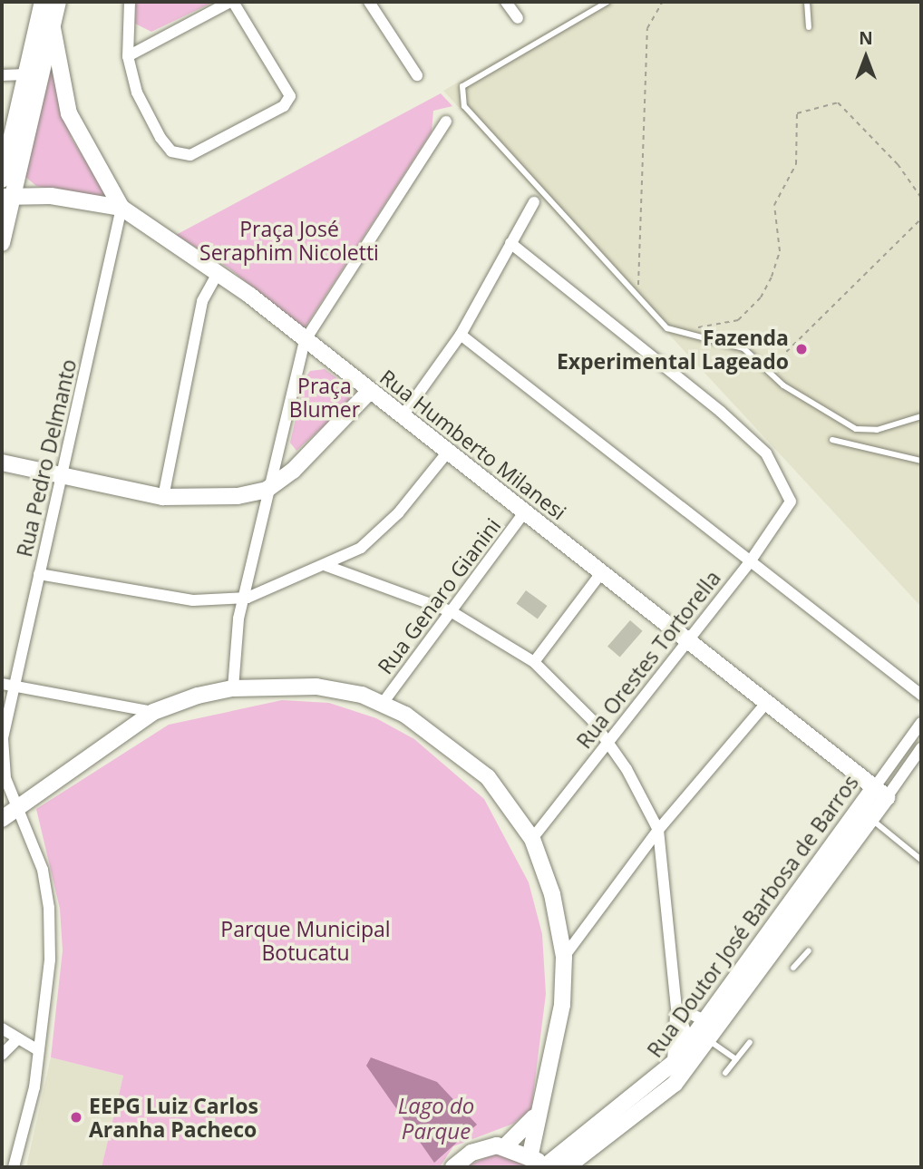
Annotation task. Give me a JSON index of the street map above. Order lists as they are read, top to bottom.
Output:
{
  "streets": {
    "main road": ["Rua Humberto Milanesi", "Rua Doutor José Barbosa de Barros"],
    "street": ["Rua Pedro Delmanto", "Rua Genaro Gianini", "Rua Orestes Tortorella"]
  },
  "crossings": [
    ["Rua Humberto Milanesi", "Rua Pedro Delmanto"],
    ["Rua Humberto Milanesi", "Rua Genaro Gianini"],
    ["Rua Humberto Milanesi", "Rua Orestes Tortorella"],
    ["Rua Humberto Milanesi", "Rua Doutor José Barbosa de Barros"]
  ],
  "water": ["Lago do Parque"],
  "parks": ["Praça José Seraphim Nicoletti", "Praça Blumer", "Parque Municipal Botucatu"],
  "places": ["Fazenda Experimental Lageado", "EEPG Luiz Carlos Aranha Pacheco"],
  "north": "top"
}
